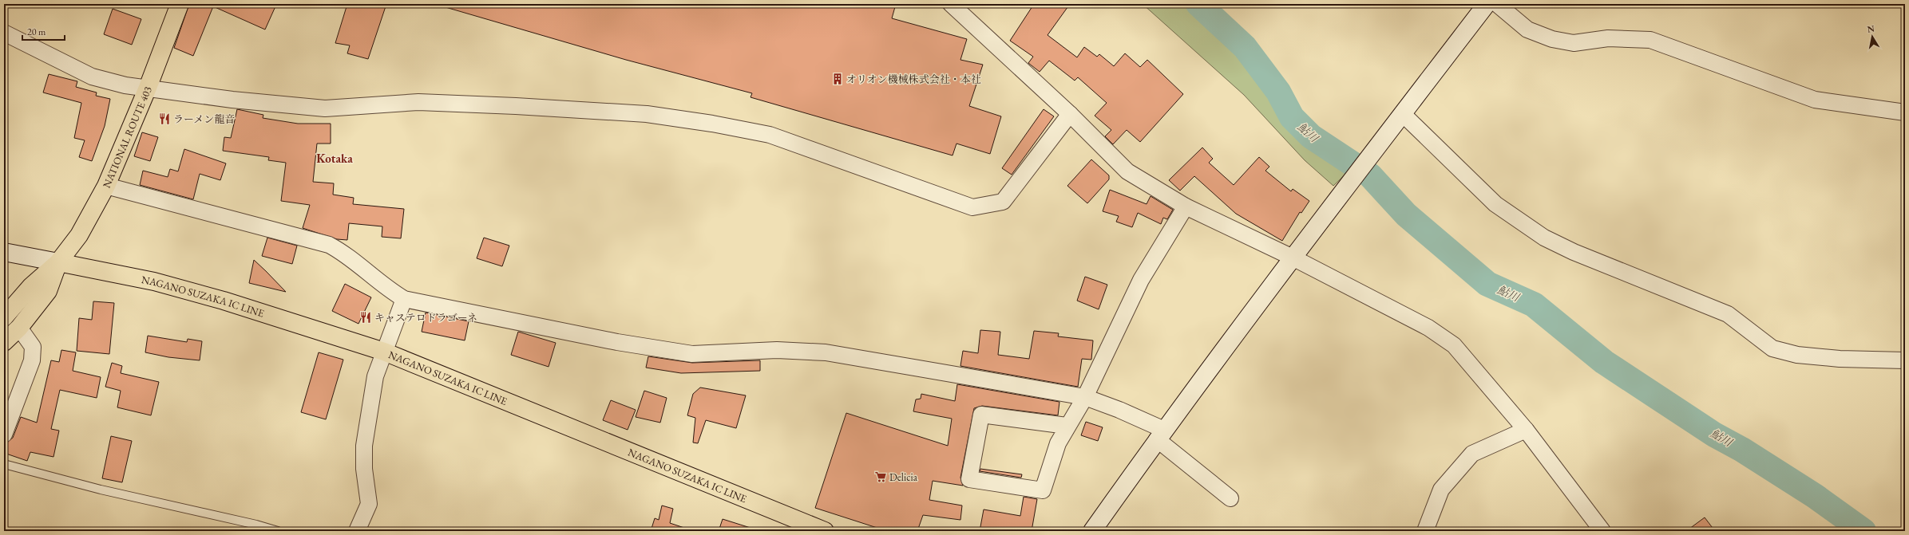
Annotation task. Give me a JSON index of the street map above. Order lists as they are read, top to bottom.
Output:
{
  "streets": {
    "main road": ["NATIONAL ROUTE 403", "NAGANO SUZAKA IC LINE"]
  },
  "crossings": [
    ["NATIONAL ROUTE 403", "NAGANO SUZAKA IC LINE"]
  ],
  "districts": ["Kotaka"],
  "water": ["鮎川"],
  "places": {
    "building": ["オリオン機械株式会社・本社"],
    "restaurant": ["ラーメン龍音", "キャステロドラゴーネ"],
    "supermarket": ["Delicia"]
  },
  "scale_bar": "20 m",
  "north": "top"
}
